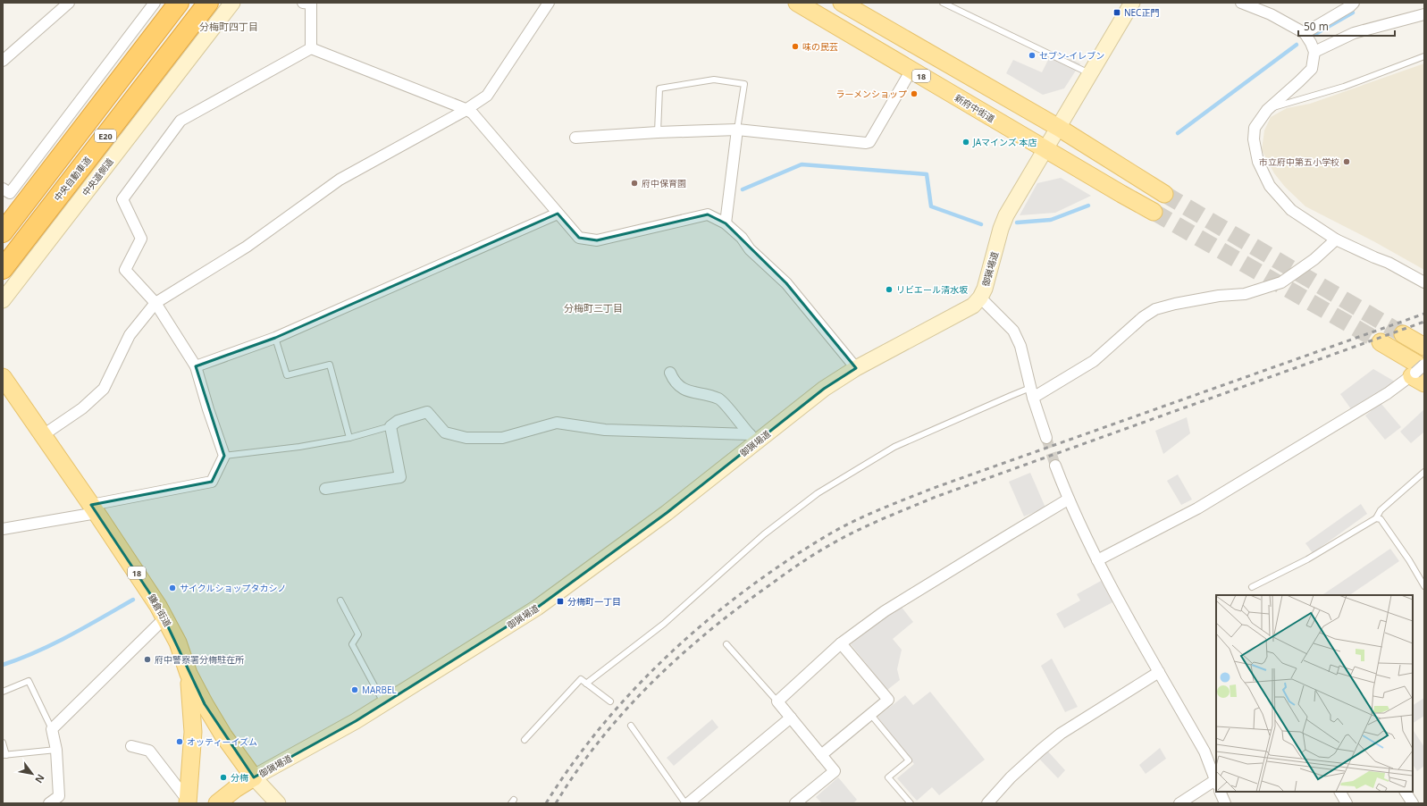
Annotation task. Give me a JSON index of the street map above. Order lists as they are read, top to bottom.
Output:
{
  "streets": {
    "highway": ["E20", "中央自動車道"],
    "main road": ["18", "新府中街道", "鎌倉街道"],
    "street": ["中央道側道", "御猟場道"]
  },
  "crossings": [
    ["18", "鎌倉街道"],
    ["新府中街道", "御猟場道"],
    ["御猟場道", "鎌倉街道"]
  ],
  "districts": ["分梅町四丁目", "分梅町三丁目"],
  "places": {
    "transit": ["NEC正門", "分梅町一丁目"],
    "other": [
      "味の民芸",
      "セブン-イレブン",
      "ラーメンショップ",
      "JAマインズ 本店",
      "市立府中第五小学校",
      "府中保育園",
      "リビエール清水坂",
      "サイクルショップタカシノ",
      "府中警察署分梅駐在所",
      "MARBEL",
      "オッティーイズム",
      "分梅"
    ]
  },
  "scale_bar": "50 m",
  "north": "bottom right"
}
